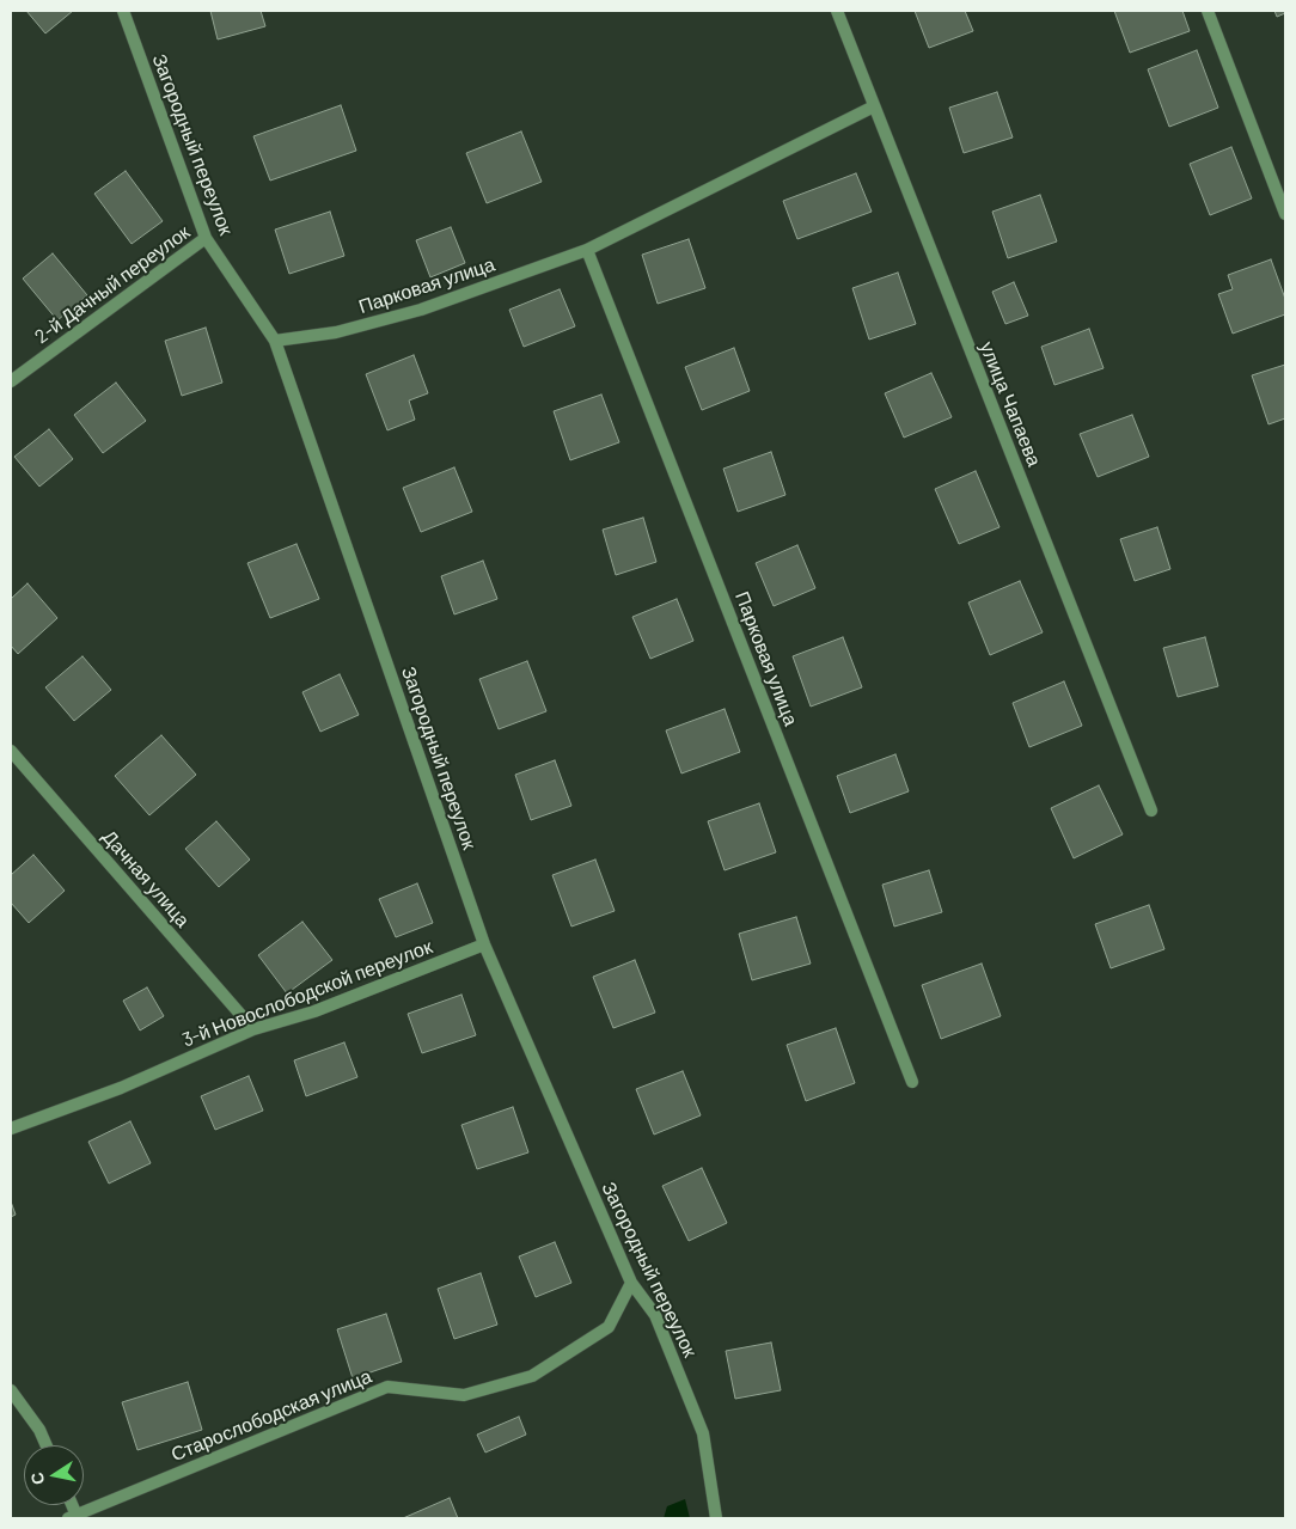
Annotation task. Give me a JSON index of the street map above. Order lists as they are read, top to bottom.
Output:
{
  "streets": {
    "street": [
      "Загородный переулок",
      "2-й Дачный переулок",
      "Парковая улица",
      "улица Чапаева",
      "Дачная улица",
      "3-й Новослободской переулок",
      "Старослободская улица"
    ]
  },
  "crossings": [
    ["Загородный переулок", "2-й Дачный переулок"],
    ["Загородный переулок", "Парковая улица"],
    ["Загородный переулок", "3-й Новослободской переулок"],
    ["Загородный переулок", "Старослободская улица"],
    ["Парковая улица", "улица Чапаева"],
    ["Дачная улица", "3-й Новослободской переулок"]
  ],
  "north": "left"
}
